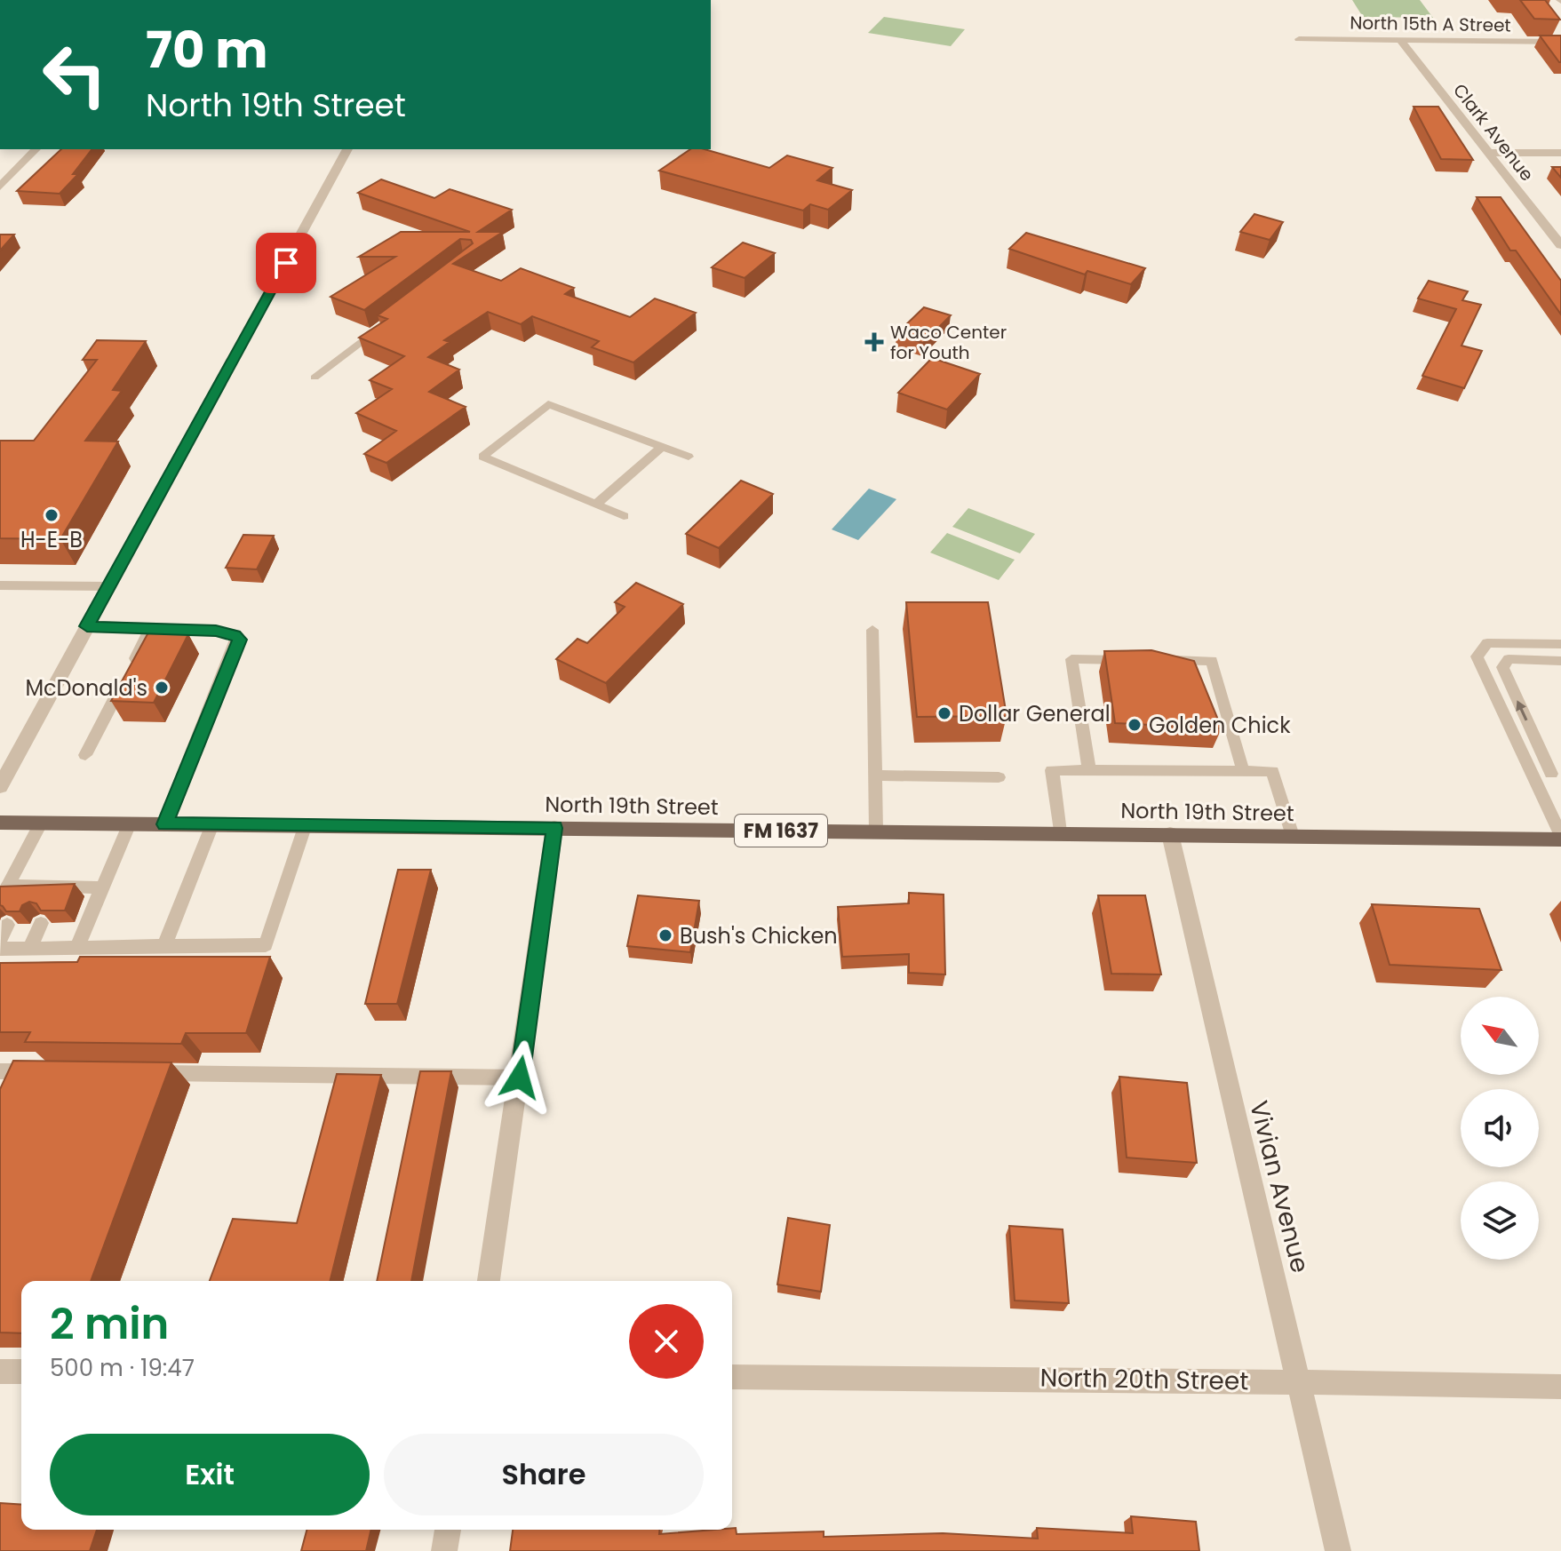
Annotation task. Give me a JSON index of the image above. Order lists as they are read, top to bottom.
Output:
{
  "streets": {
    "main road": ["North 19th Street", "FM 1637"],
    "street": [
      "North 15th A Street",
      "Clark Avenue",
      "Vivian Avenue",
      "North 20th Street"
    ]
  },
  "crossings": [
    ["North 15th A Street", "Clark Avenue"],
    ["North 19th Street", "Vivian Avenue"],
    ["Vivian Avenue", "North 20th Street"]
  ],
  "places": {
    "health": ["Waco Center for Youth"],
    "other": [
      "H-E-B",
      "McDonald's",
      "Dollar General",
      "Golden Chick",
      "Bush's Chicken"
    ]
  },
  "north": "top left",
  "page": {
    "turn": ["70 m", "North 19th Street"],
    "heading": ["2 min", "500 m · 19:47"],
    "buttons": ["Exit", "Share"]
  }
}
